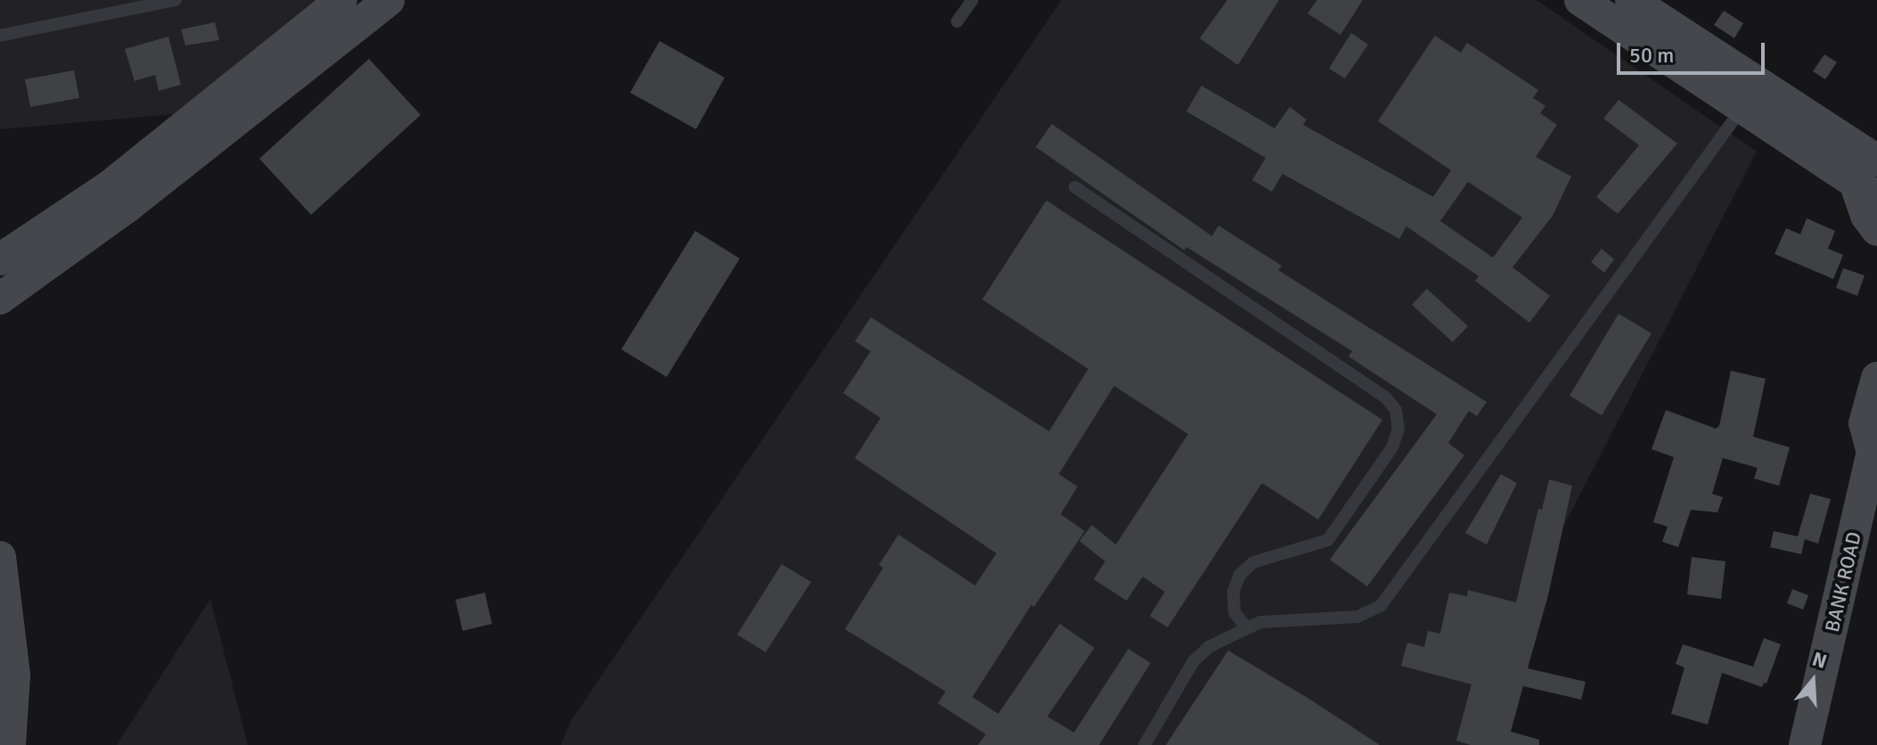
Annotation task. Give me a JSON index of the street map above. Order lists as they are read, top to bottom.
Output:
{
  "streets": {
    "street": ["BANK ROAD"]
  },
  "scale_bar": "50 m",
  "north": "top"
}
